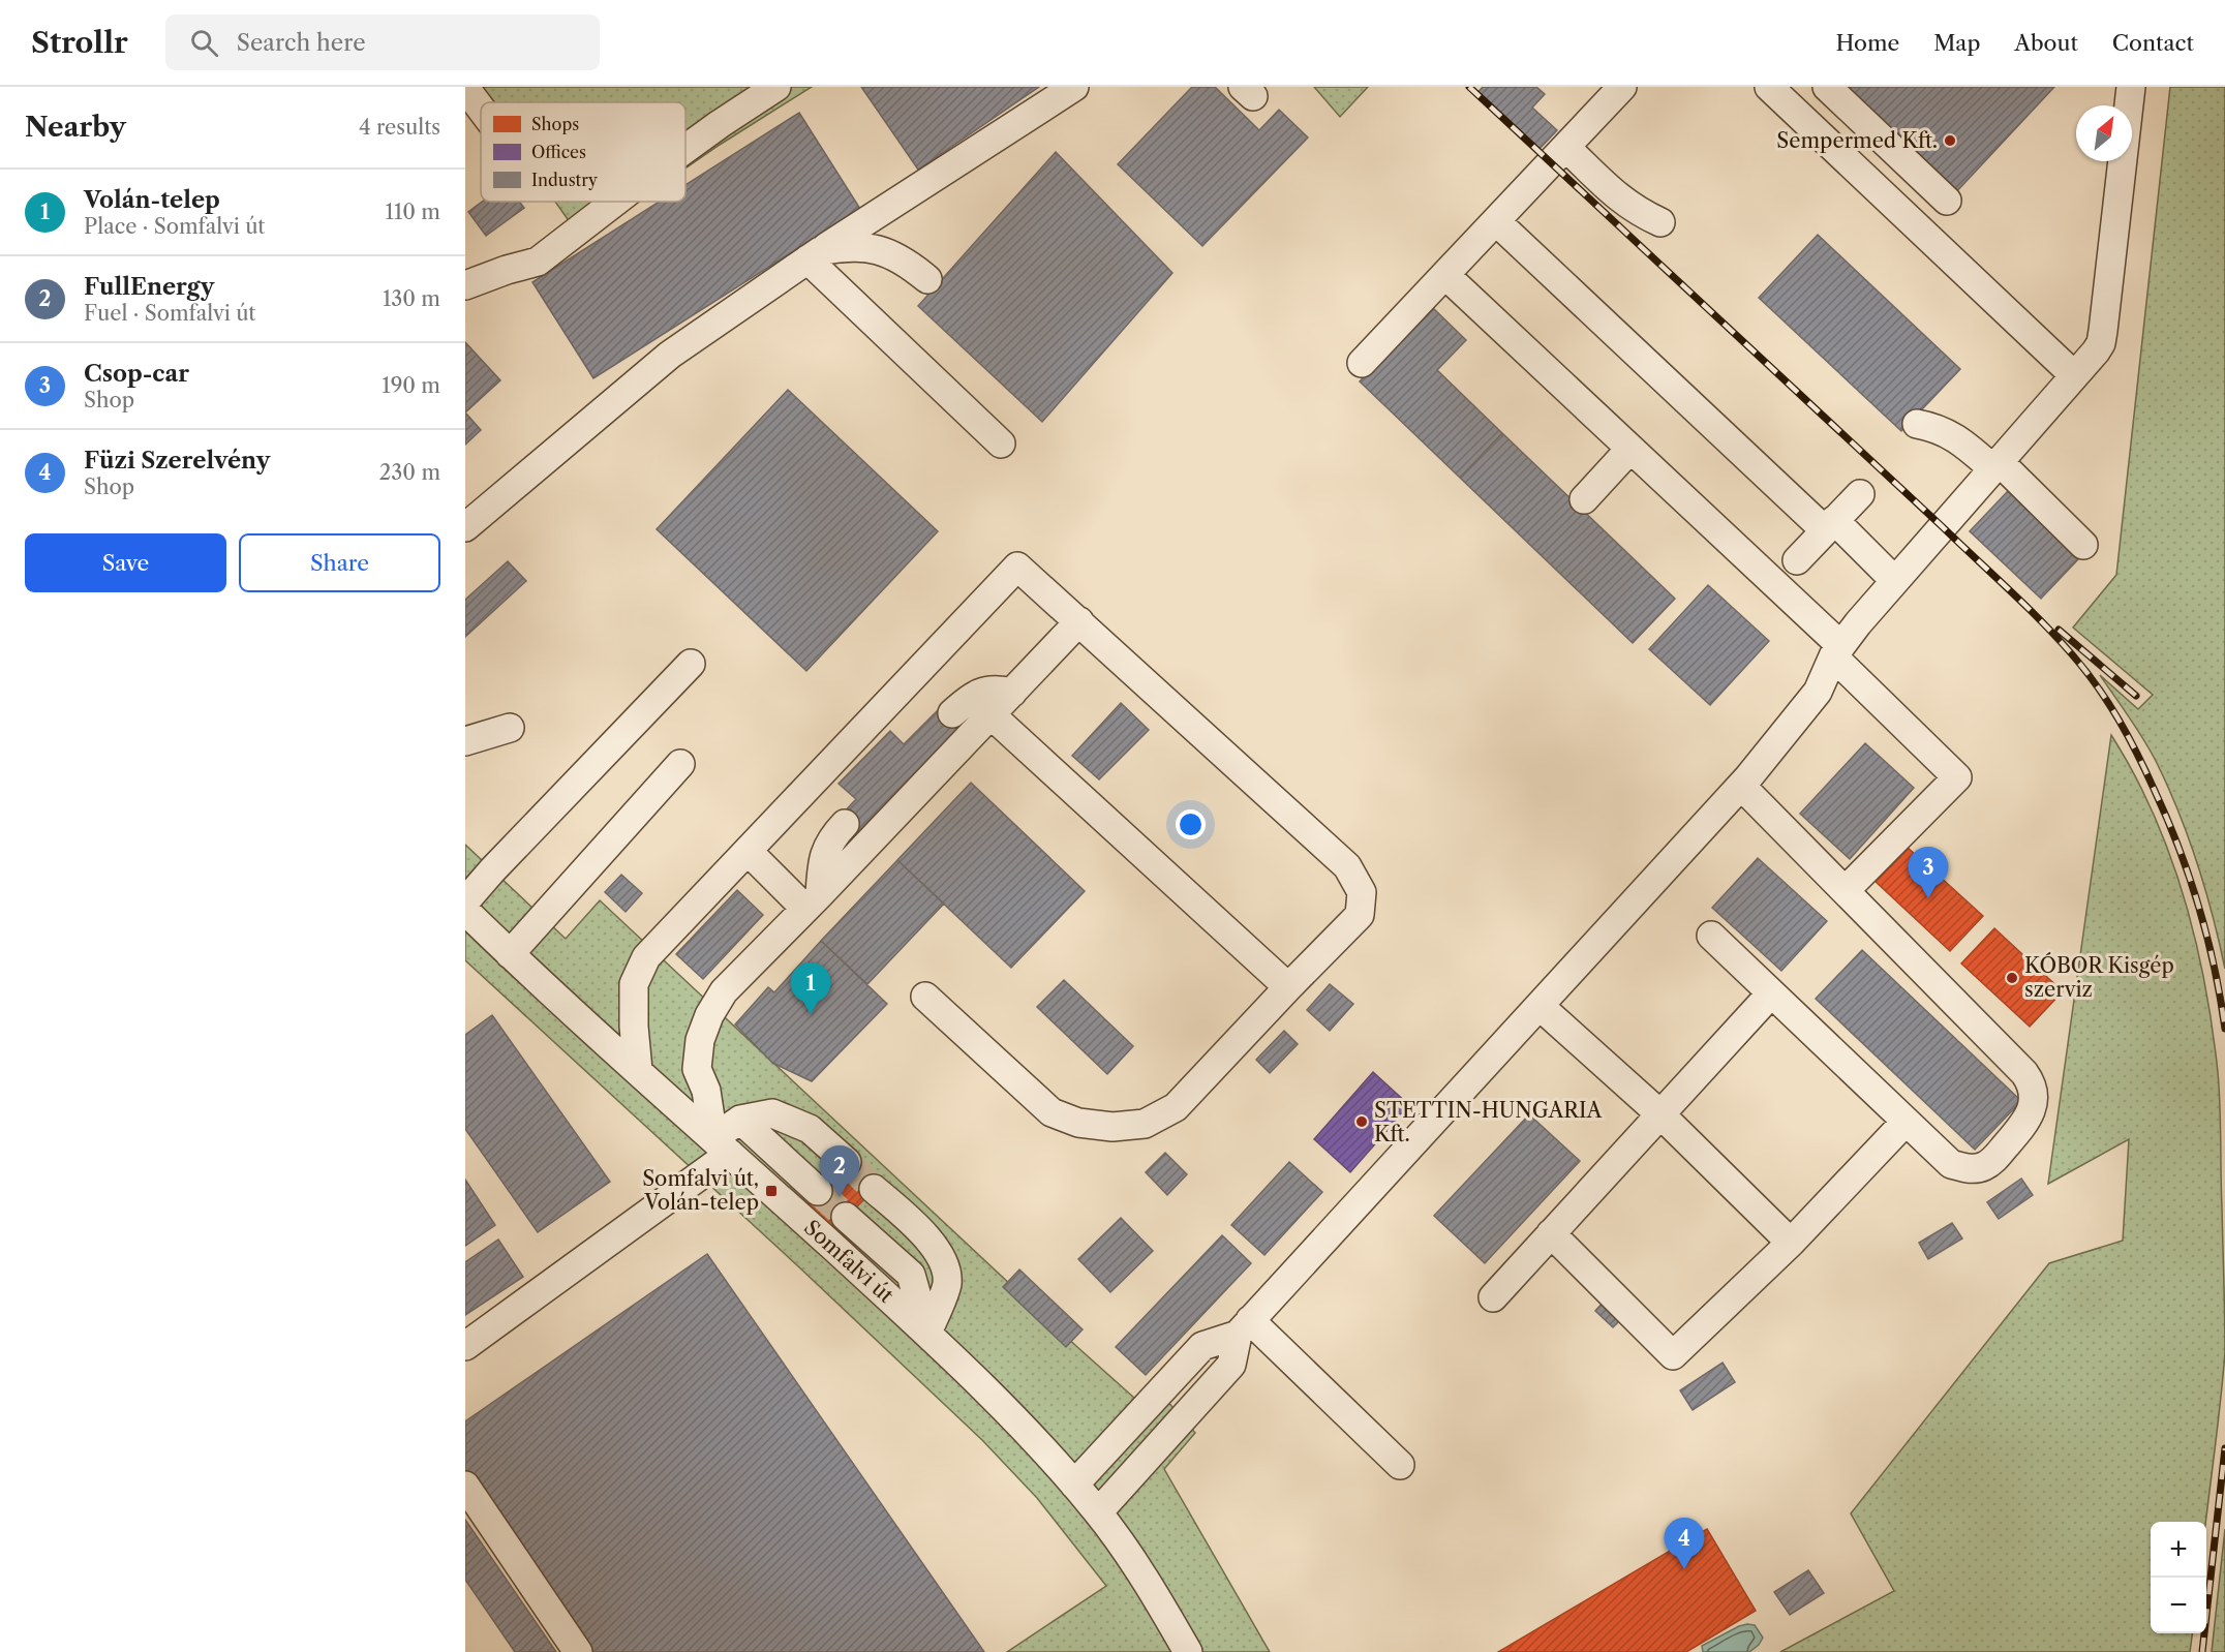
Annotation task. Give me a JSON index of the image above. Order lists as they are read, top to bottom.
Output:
{
  "streets": {
    "street": ["Somfalvi út"]
  },
  "places": {
    "other": ["Sempermed Kft.", "KÓBOR Kisgép szerviz", "STETTIN-HUNGARIA Kft."],
    "transit": ["Somfalvi út, Volán-telep"]
  },
  "legend": ["Shops", "Offices", "Industry"],
  "north": "top right",
  "page": {
    "header": "Strollr",
    "search": "Search here",
    "nav": [
      "Home",
      "Map",
      "About",
      "Contact"
    ],
    "heading": ["Nearby", "4 results"],
    "list": [
      {
        "mark": "1",
        "name": "Volán-telep",
        "note": "Place · Somfalvi út",
        "value": "110 m"
      },
      {
        "mark": "2",
        "name": "FullEnergy",
        "note": "Fuel · Somfalvi út",
        "value": "130 m"
      },
      {
        "mark": "3",
        "name": "Csop-car",
        "note": "Shop",
        "value": "190 m"
      },
      {
        "mark": "4",
        "name": "Füzi Szerelvény",
        "note": "Shop",
        "value": "230 m"
      }
    ],
    "buttons": ["Save", "Share"],
    "pins": [
      "3",
      "1",
      "2",
      "4"
    ],
    "map_buttons": ["+", "−"]
  }
}
